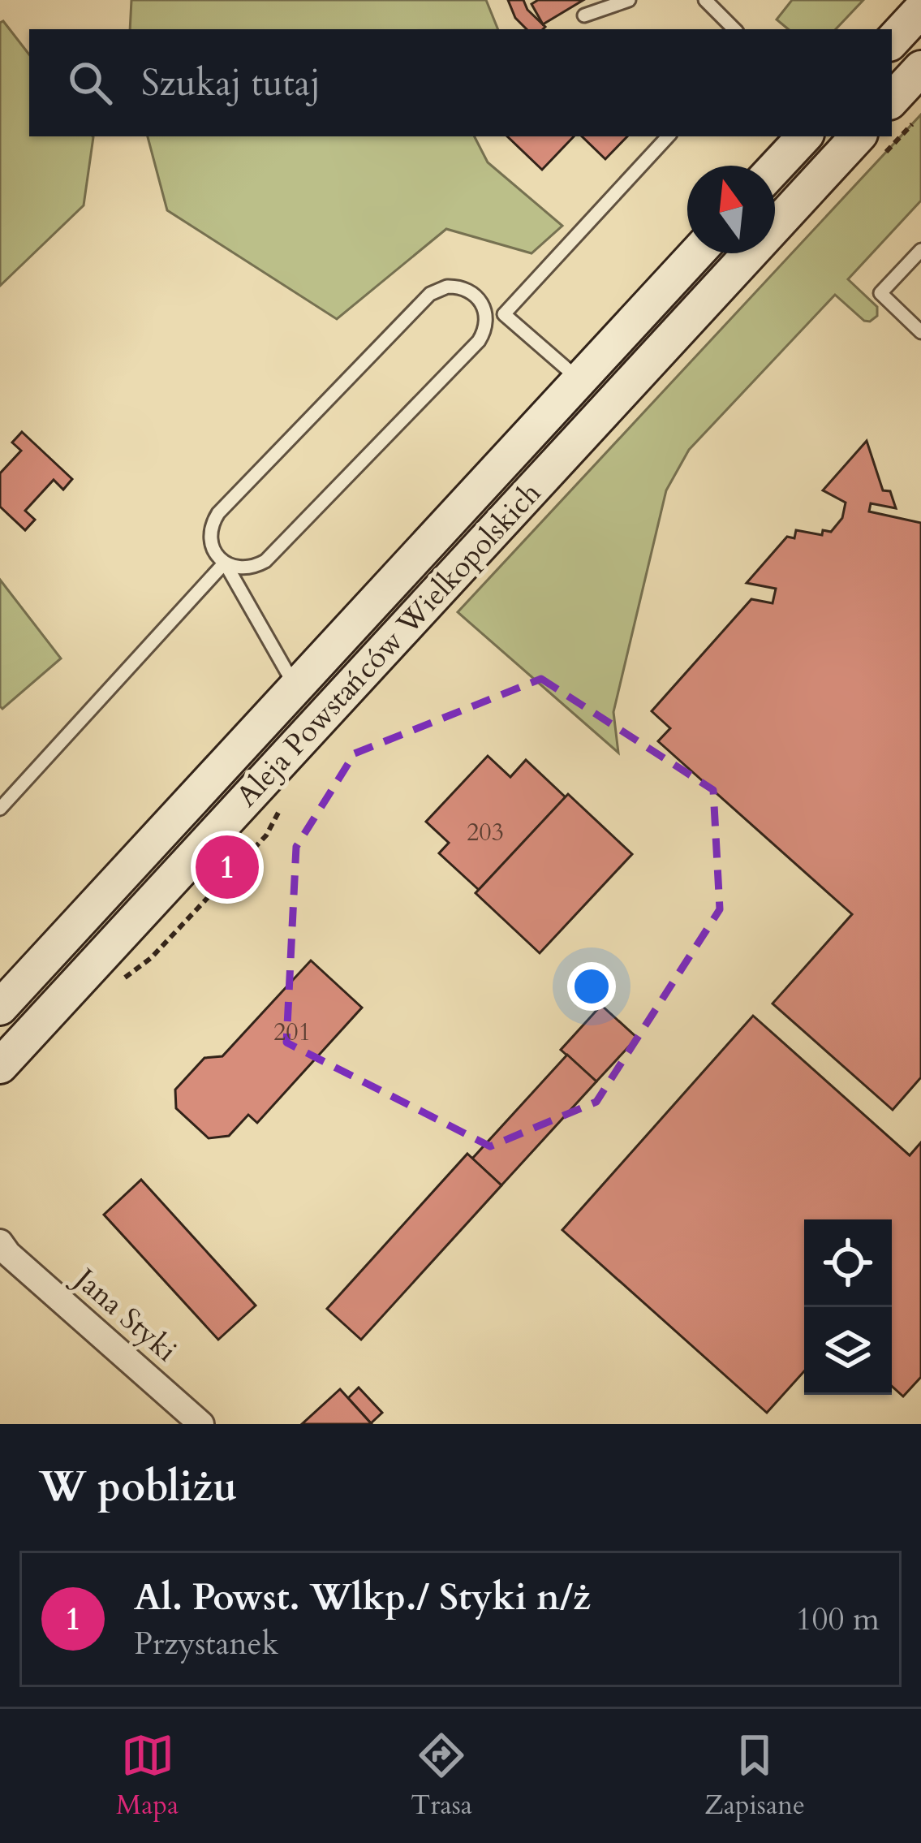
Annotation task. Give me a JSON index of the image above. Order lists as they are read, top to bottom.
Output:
{
  "streets": {
    "main road": ["Aleja Powstańców Wielkopolskich"],
    "street": ["Jana Styki"]
  },
  "house_numbers": ["203", "201"],
  "north": "top",
  "page": {
    "search": "Szukaj tutaj",
    "pins": "1",
    "heading": "W pobliżu",
    "list": [
      {
        "mark": "1",
        "name": "Al. Powst. Wlkp./ Styki n/ż",
        "note": "Przystanek",
        "value": "100 m"
      }
    ],
    "nav": ["Mapa", "Trasa", "Zapisane"]
  }
}
